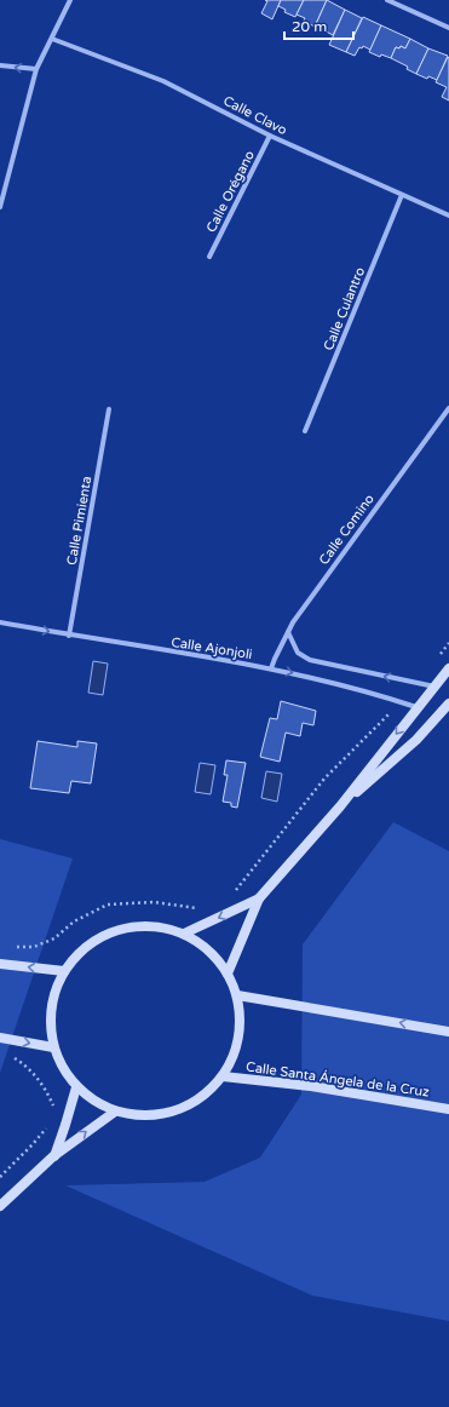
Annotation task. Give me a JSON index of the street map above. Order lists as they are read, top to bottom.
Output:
{
  "streets": {
    "main road": ["Calle Santa Ángela de la Cruz"],
    "street": [
      "Calle Clavo",
      "Calle Orégano",
      "Calle Culantro",
      "Calle Pimienta",
      "Calle Comino",
      "Calle Ajonjoli"
    ]
  },
  "crossings": [
    ["Calle Clavo", "Calle Orégano"],
    ["Calle Clavo", "Calle Culantro"],
    ["Calle Pimienta", "Calle Ajonjoli"],
    ["Calle Comino", "Calle Ajonjoli"]
  ],
  "scale_bar": "20 m"
}
